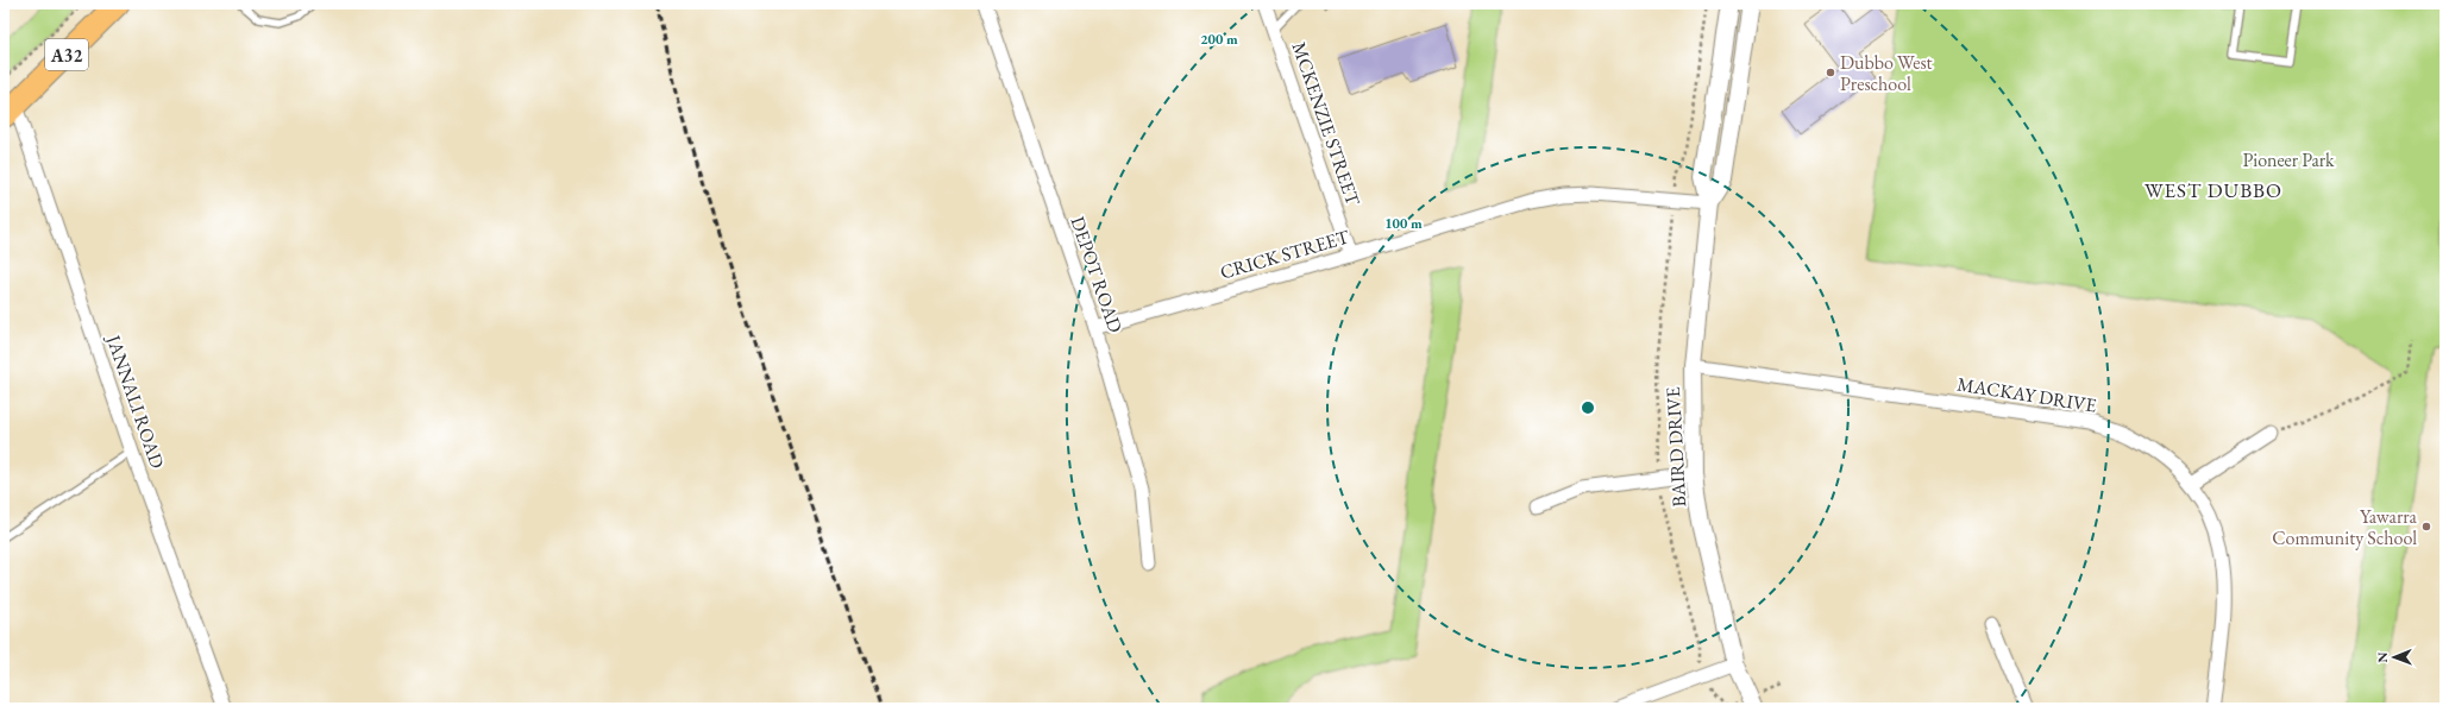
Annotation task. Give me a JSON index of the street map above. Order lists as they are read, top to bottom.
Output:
{
  "streets": {
    "highway": ["A32"],
    "street": [
      "MCKENZIE STREET",
      "CRICK STREET",
      "DEPOT ROAD",
      "MACKAY DRIVE",
      "JANNALI ROAD",
      "BAIRD DRIVE"
    ]
  },
  "crossings": [
    ["A32", "JANNALI ROAD"],
    ["MCKENZIE STREET", "CRICK STREET"],
    ["CRICK STREET", "DEPOT ROAD"],
    ["CRICK STREET", "BAIRD DRIVE"],
    ["MACKAY DRIVE", "BAIRD DRIVE"]
  ],
  "districts": ["WEST DUBBO"],
  "parks": ["Pioneer Park"],
  "places": ["Dubbo West Preschool", "Yawarra Community School"],
  "north": "left",
  "rings": ["200 m", "100 m"]
}
